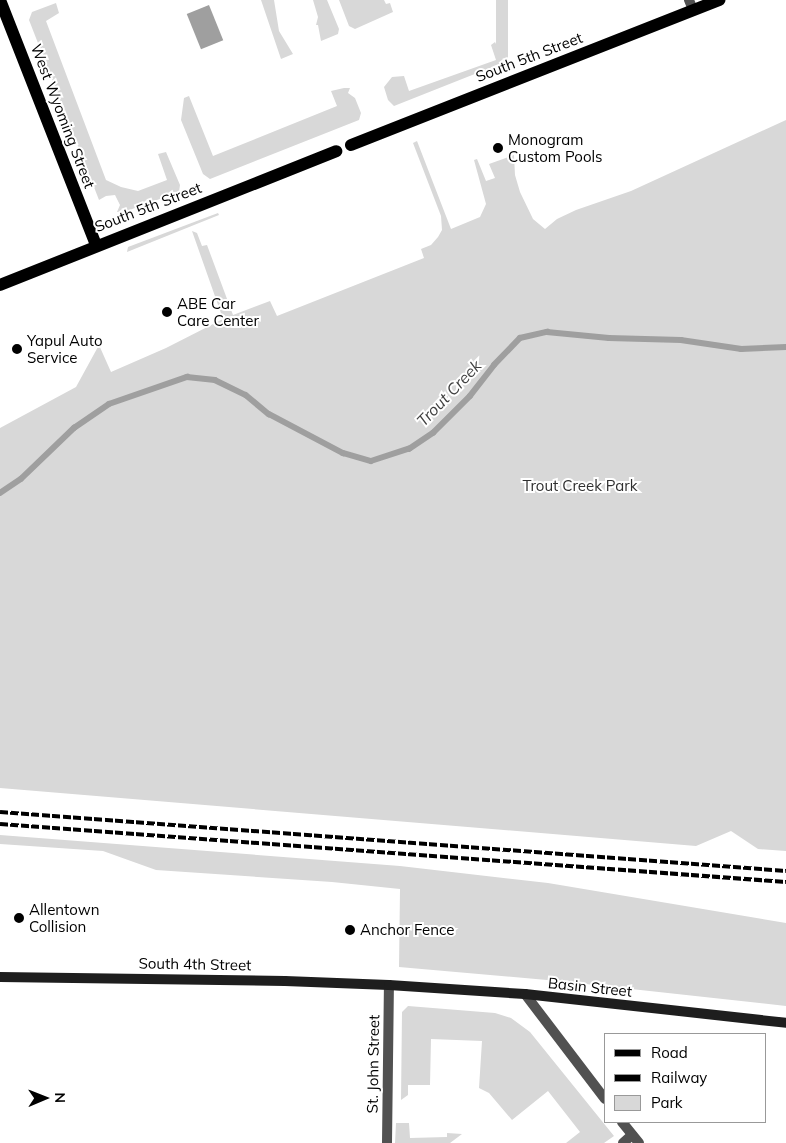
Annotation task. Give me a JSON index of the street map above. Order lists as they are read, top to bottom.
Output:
{
  "streets": {
    "main road": [
      "South 5th Street",
      "West Wyoming Street",
      "South 4th Street",
      "Basin Street"
    ],
    "street": ["St. John Street"]
  },
  "crossings": [
    ["South 5th Street", "West Wyoming Street"],
    ["South 4th Street", "Basin Street"],
    ["South 4th Street", "St. John Street"],
    ["Basin Street", "St. John Street"]
  ],
  "water": ["Trout Creek"],
  "parks": ["Trout Creek Park"],
  "places": [
    "Monogram Custom Pools",
    "ABE Car Care Center",
    "Yapul Auto Service",
    "Allentown Collision",
    "Anchor Fence"
  ],
  "legend": ["Road", "Railway", "Park"],
  "north": "right"
}
